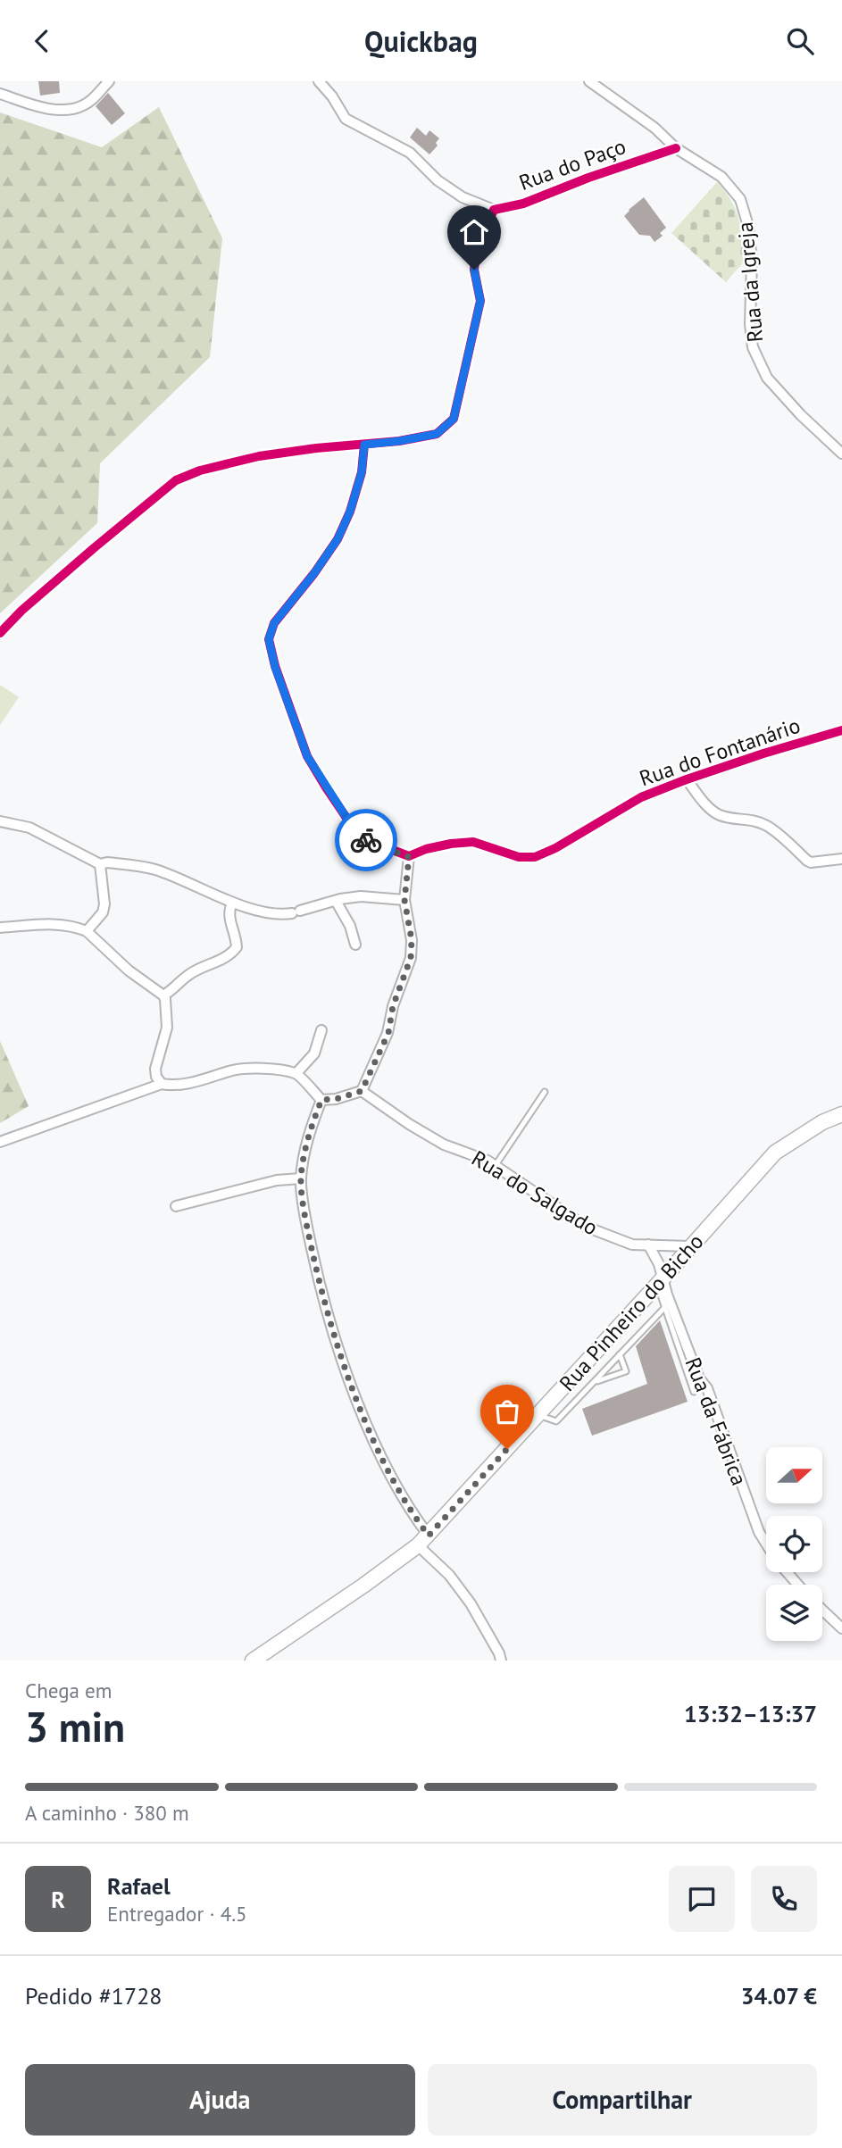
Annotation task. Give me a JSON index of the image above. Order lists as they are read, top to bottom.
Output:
{
  "streets": {
    "main road": ["Rua Pinheiro do Bicho"],
    "street": [
      "Rua do Paço",
      "Rua da Igreja",
      "Rua do Fontanário",
      "Rua do Salgado",
      "Rua da Fábrica"
    ]
  },
  "crossings": [
    ["Rua do Paço", "Rua da Igreja"],
    ["Rua do Salgado", "Rua Pinheiro do Bicho"],
    ["Rua Pinheiro do Bicho", "Rua da Fábrica"]
  ],
  "north": "right",
  "page": {
    "header": "Quickbag",
    "heading": ["3 min", "Chega em", "13:32–13:37"],
    "panel": [
      "Rafael",
      "Entregador · 4.5",
      "Pedido #1728",
      "34.07 €"
    ],
    "bar": "A caminho · 380 m",
    "round": "R",
    "buttons": ["Ajuda", "Compartilhar"]
  }
}
